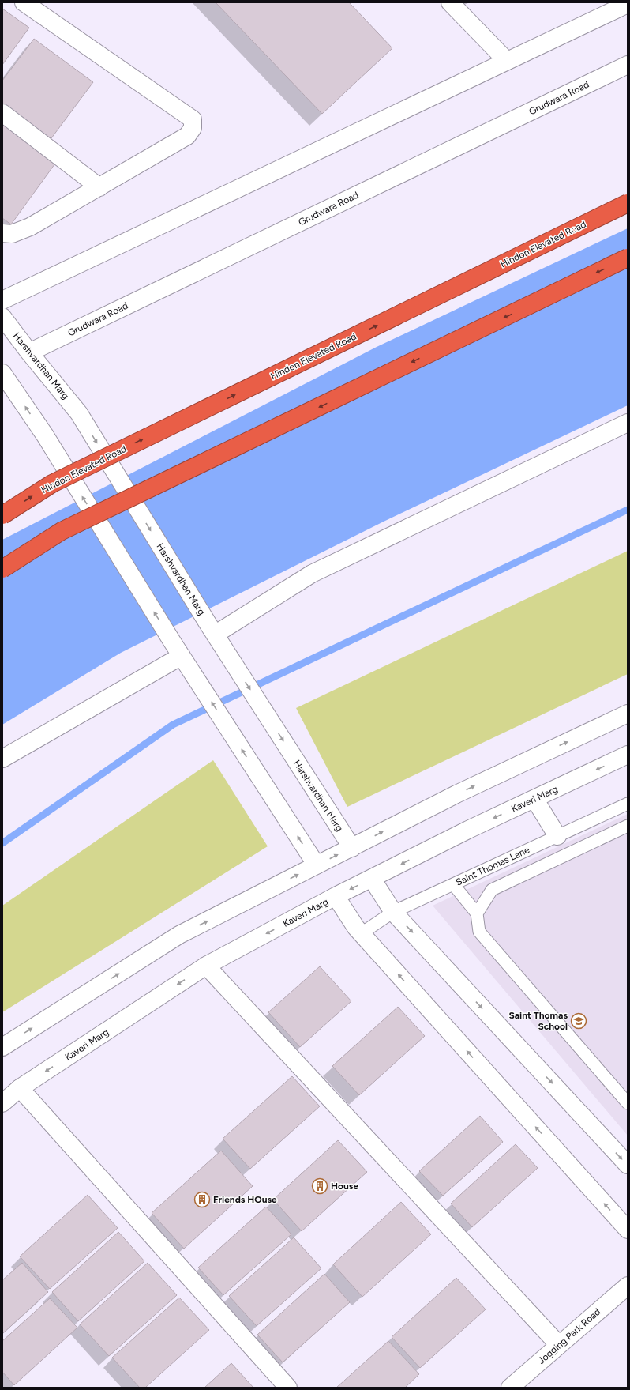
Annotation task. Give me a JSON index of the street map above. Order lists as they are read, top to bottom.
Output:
{
  "streets": {
    "highway": ["Hindon Elevated Road"],
    "street": [
      "Grudwara Road",
      "Harshvardhan Marg",
      "Kaveri Marg",
      "Jogging Park Road"
    ],
    "lane": ["Saint Thomas Lane"]
  },
  "crossings": [
    ["Grudwara Road", "Harshvardhan Marg"]
  ],
  "places": {
    "school or university": ["Saint Thomas School"],
    "building": ["House", "Friends HOuse"]
  }
}
